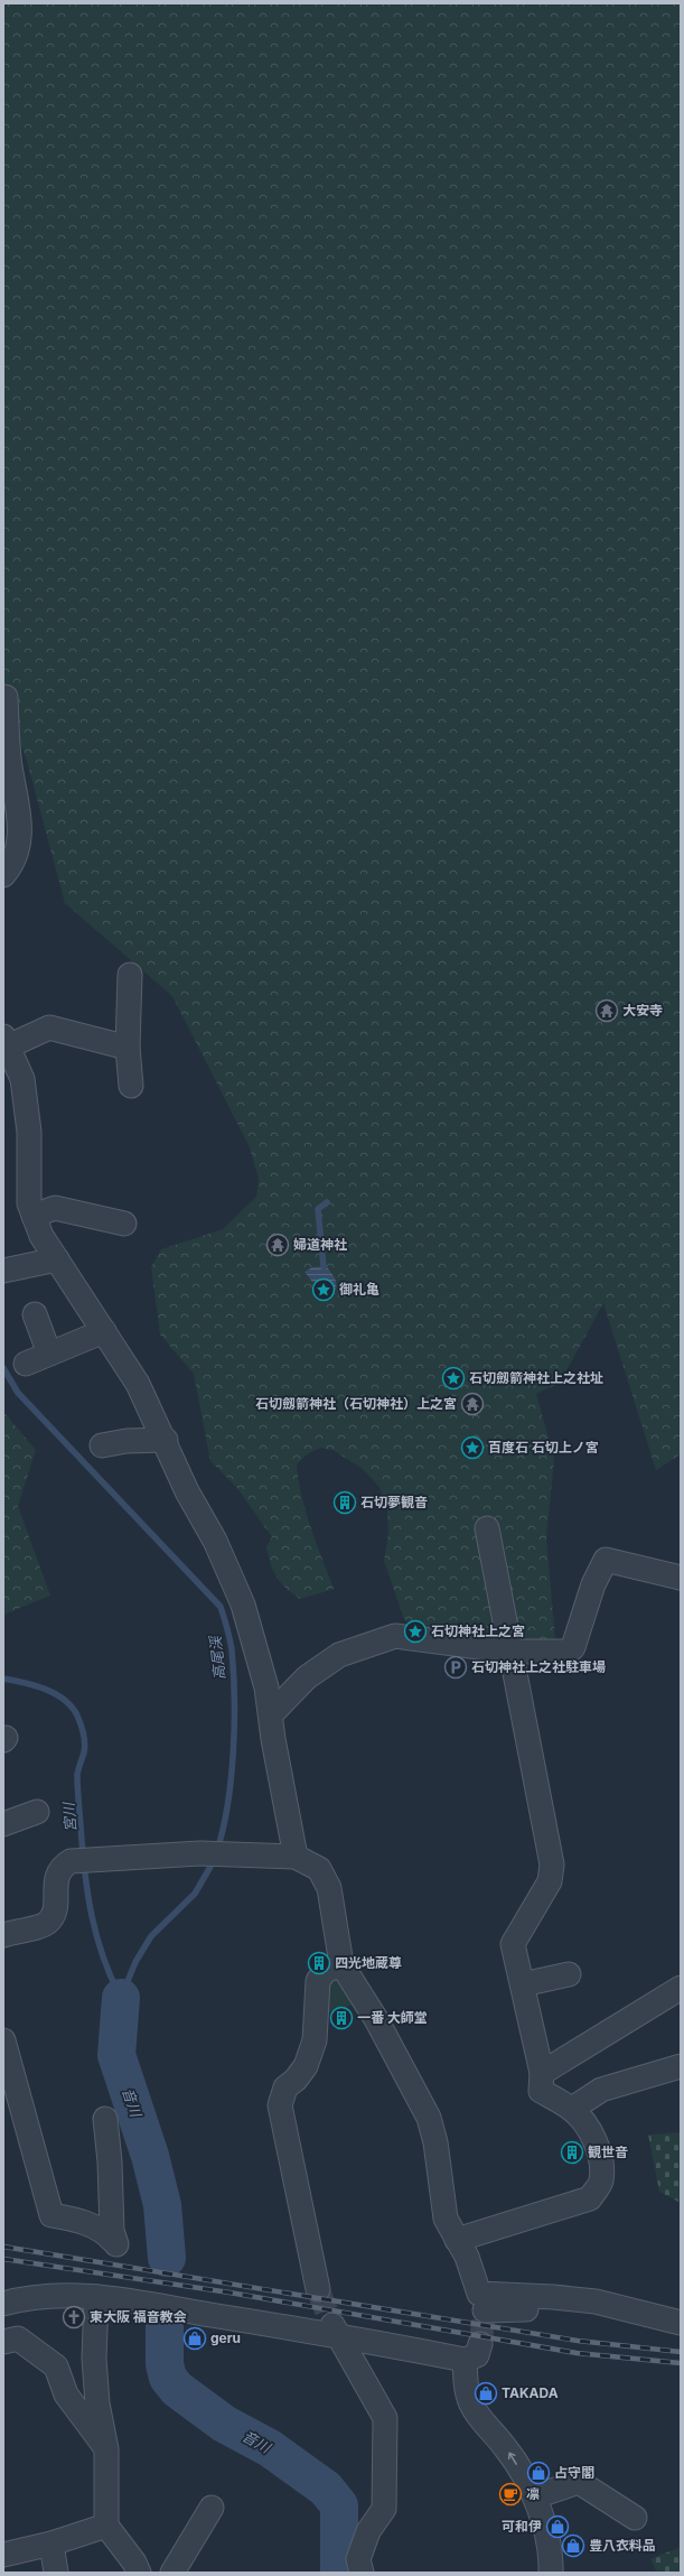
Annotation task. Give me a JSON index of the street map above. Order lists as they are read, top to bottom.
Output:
{
  "water": ["高尾渓", "宮川", "音川"],
  "places": {
    "temple": ["大安寺", "婦道神社", "石切劔箭神社（石切神社）上之宮"],
    "place": [
      "御礼亀",
      "石切劔箭神社上之社址",
      "百度石 石切上ノ宮",
      "石切神社上之宮"
    ],
    "building": [
      "石切夢観音",
      "四光地蔵尊",
      "一番 大師堂",
      "観世音"
    ],
    "parking": ["石切神社上之社駐車場"],
    "church": ["東大阪 福音教会"],
    "shop": [
      "geru",
      "TAKADA",
      "占守閣",
      "可和伊",
      "豊八衣料品"
    ],
    "cafe": ["凛"]
  }
}
